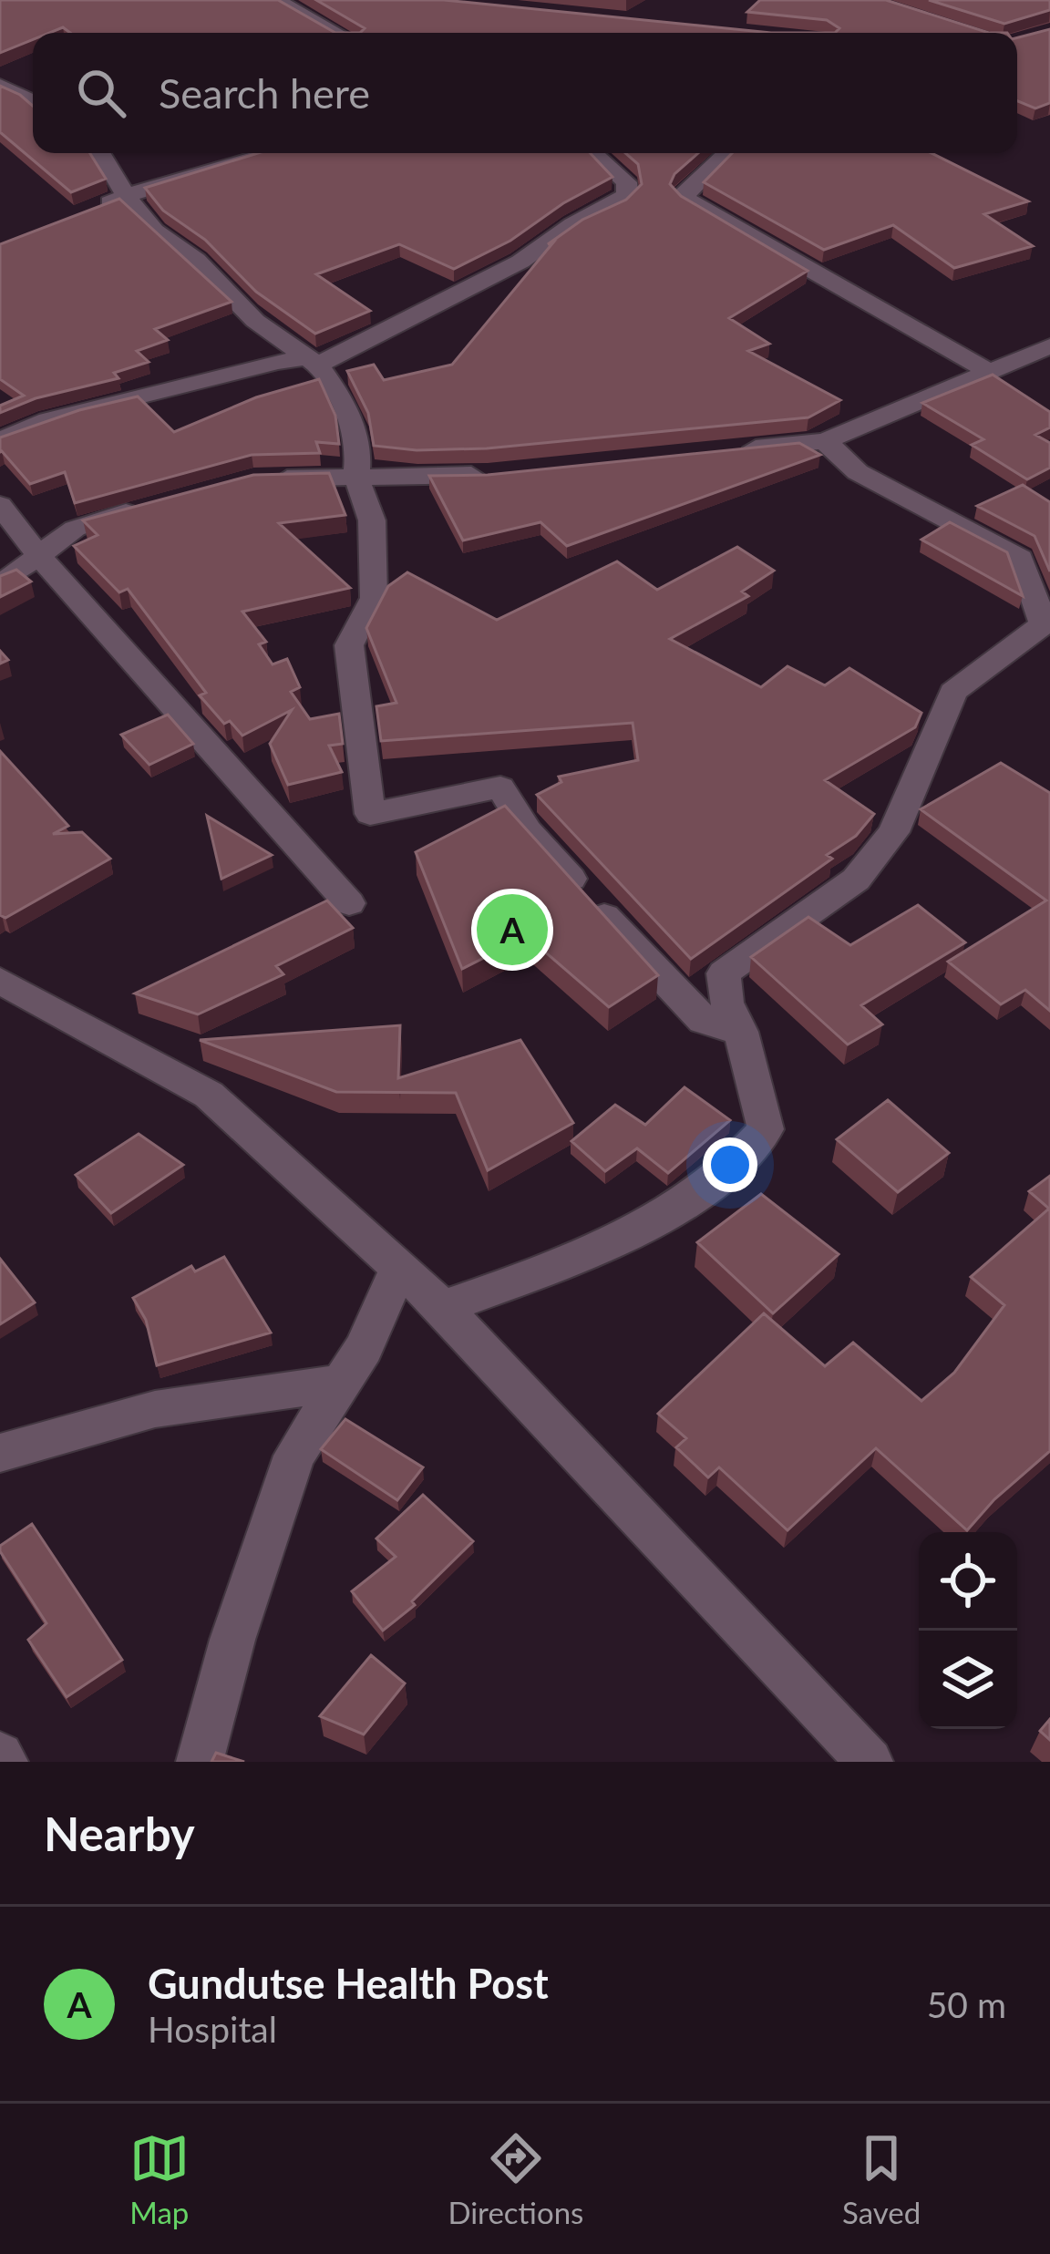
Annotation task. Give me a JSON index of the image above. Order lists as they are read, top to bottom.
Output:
{
  "page": {
    "search": "Search here",
    "pins": "A",
    "heading": "Nearby",
    "list": [
      {
        "mark": "A",
        "name": "Gundutse Health Post",
        "note": "Hospital",
        "value": "50 m"
      }
    ],
    "nav": ["Map", "Directions", "Saved"]
  }
}
